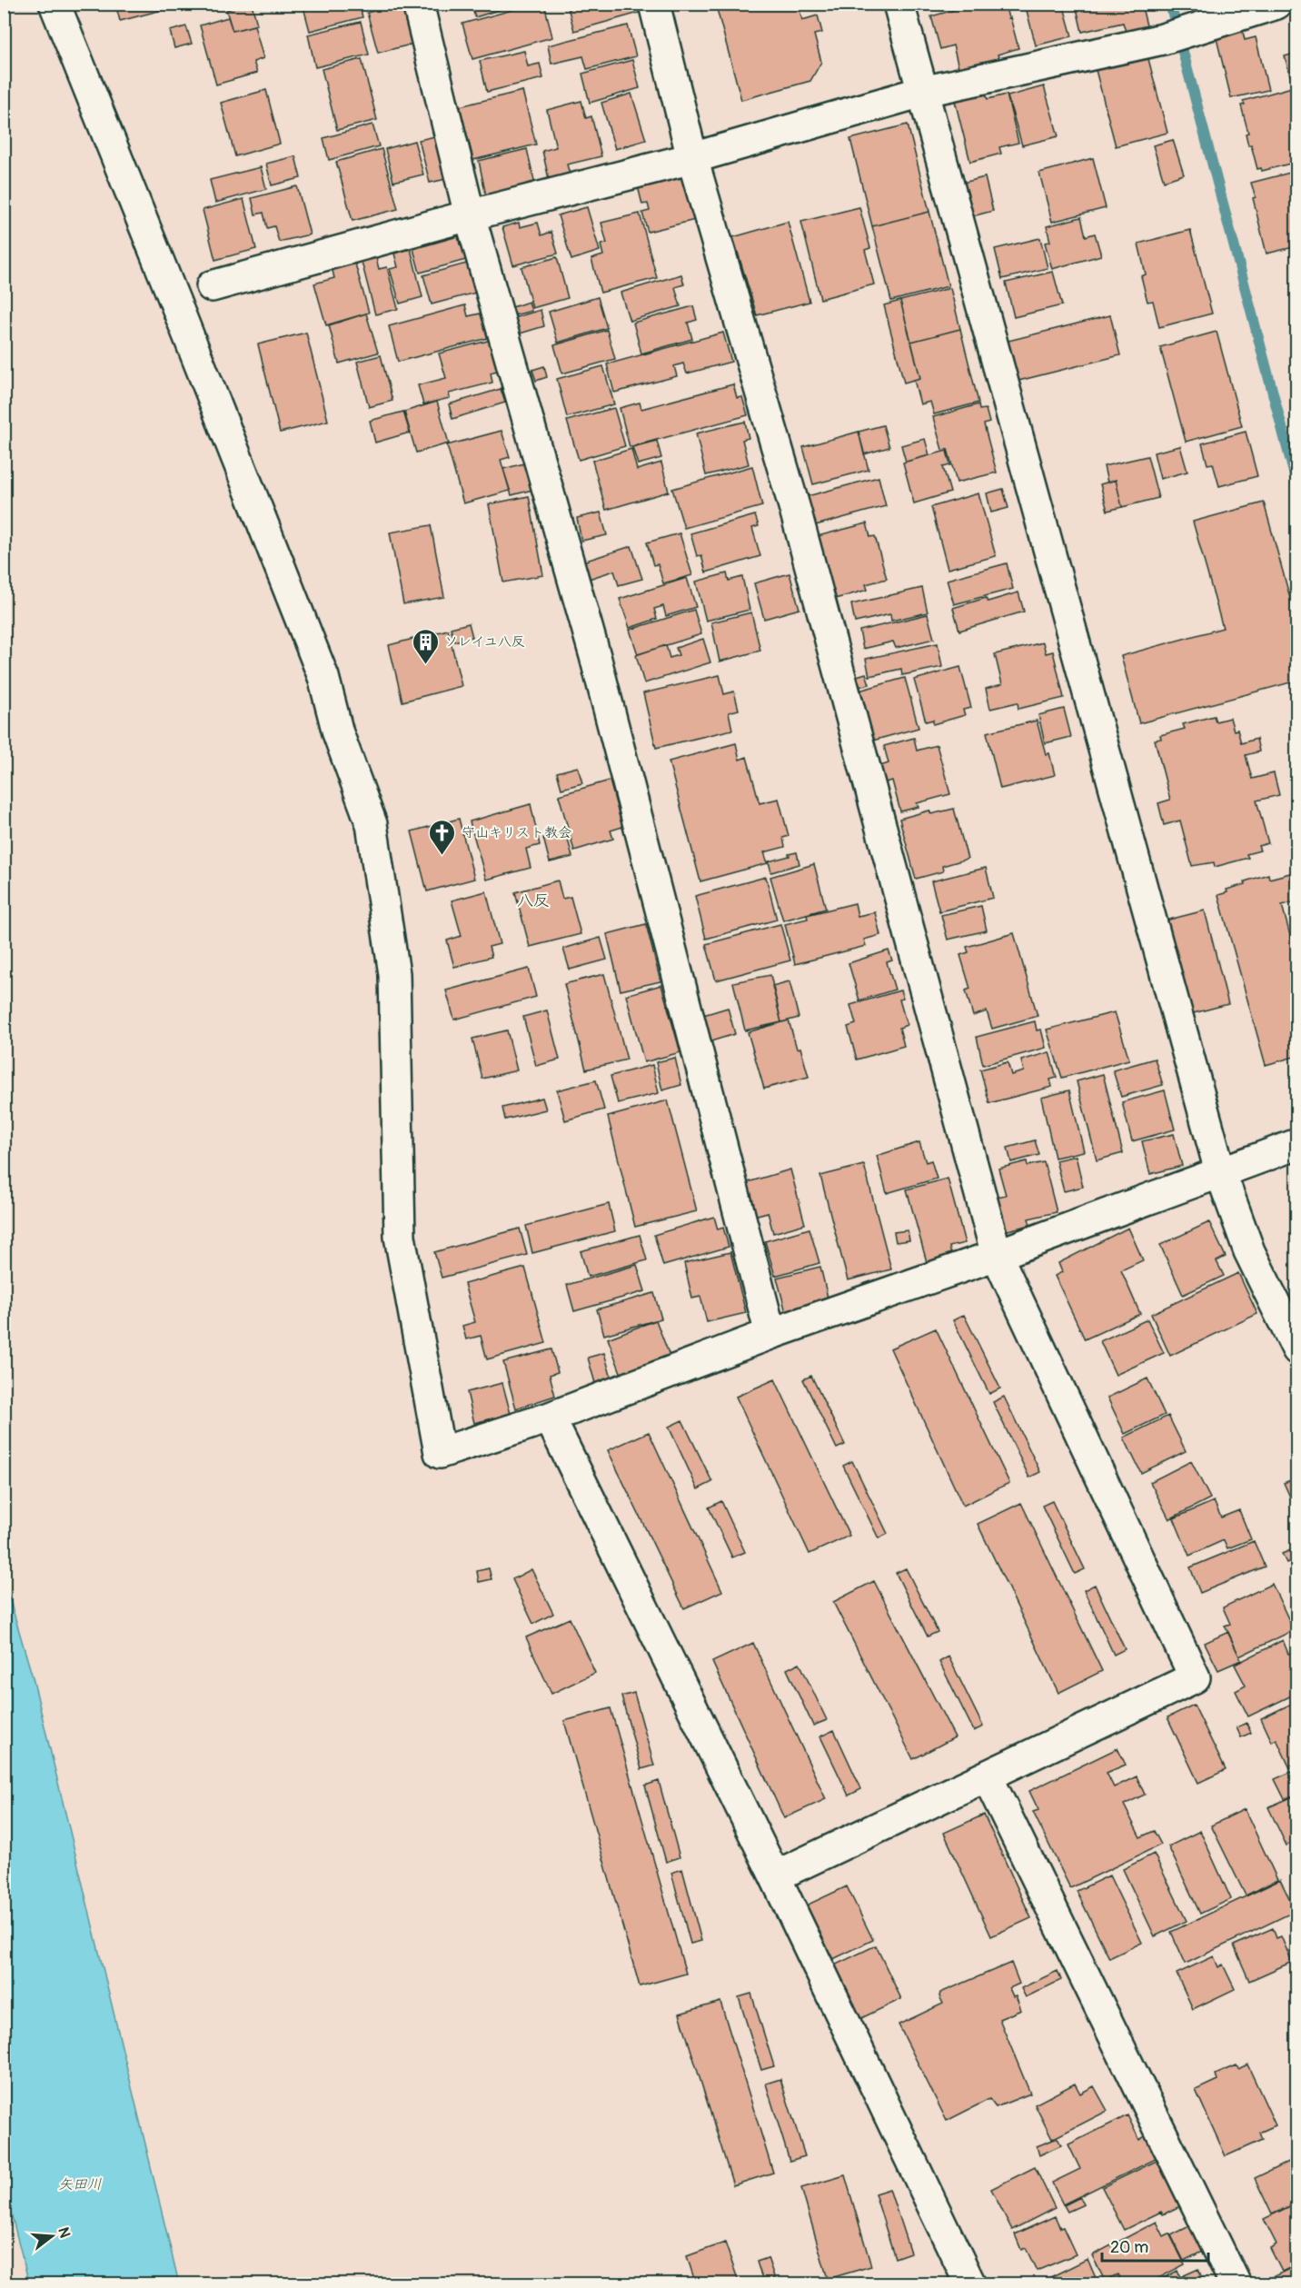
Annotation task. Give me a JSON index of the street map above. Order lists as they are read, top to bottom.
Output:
{
  "districts": ["八反"],
  "water": ["矢田川"],
  "places": {
    "building": ["ソレイユ八反"],
    "church": ["守山キリスト教会"]
  },
  "scale_bar": "20 m",
  "north": "right"
}
